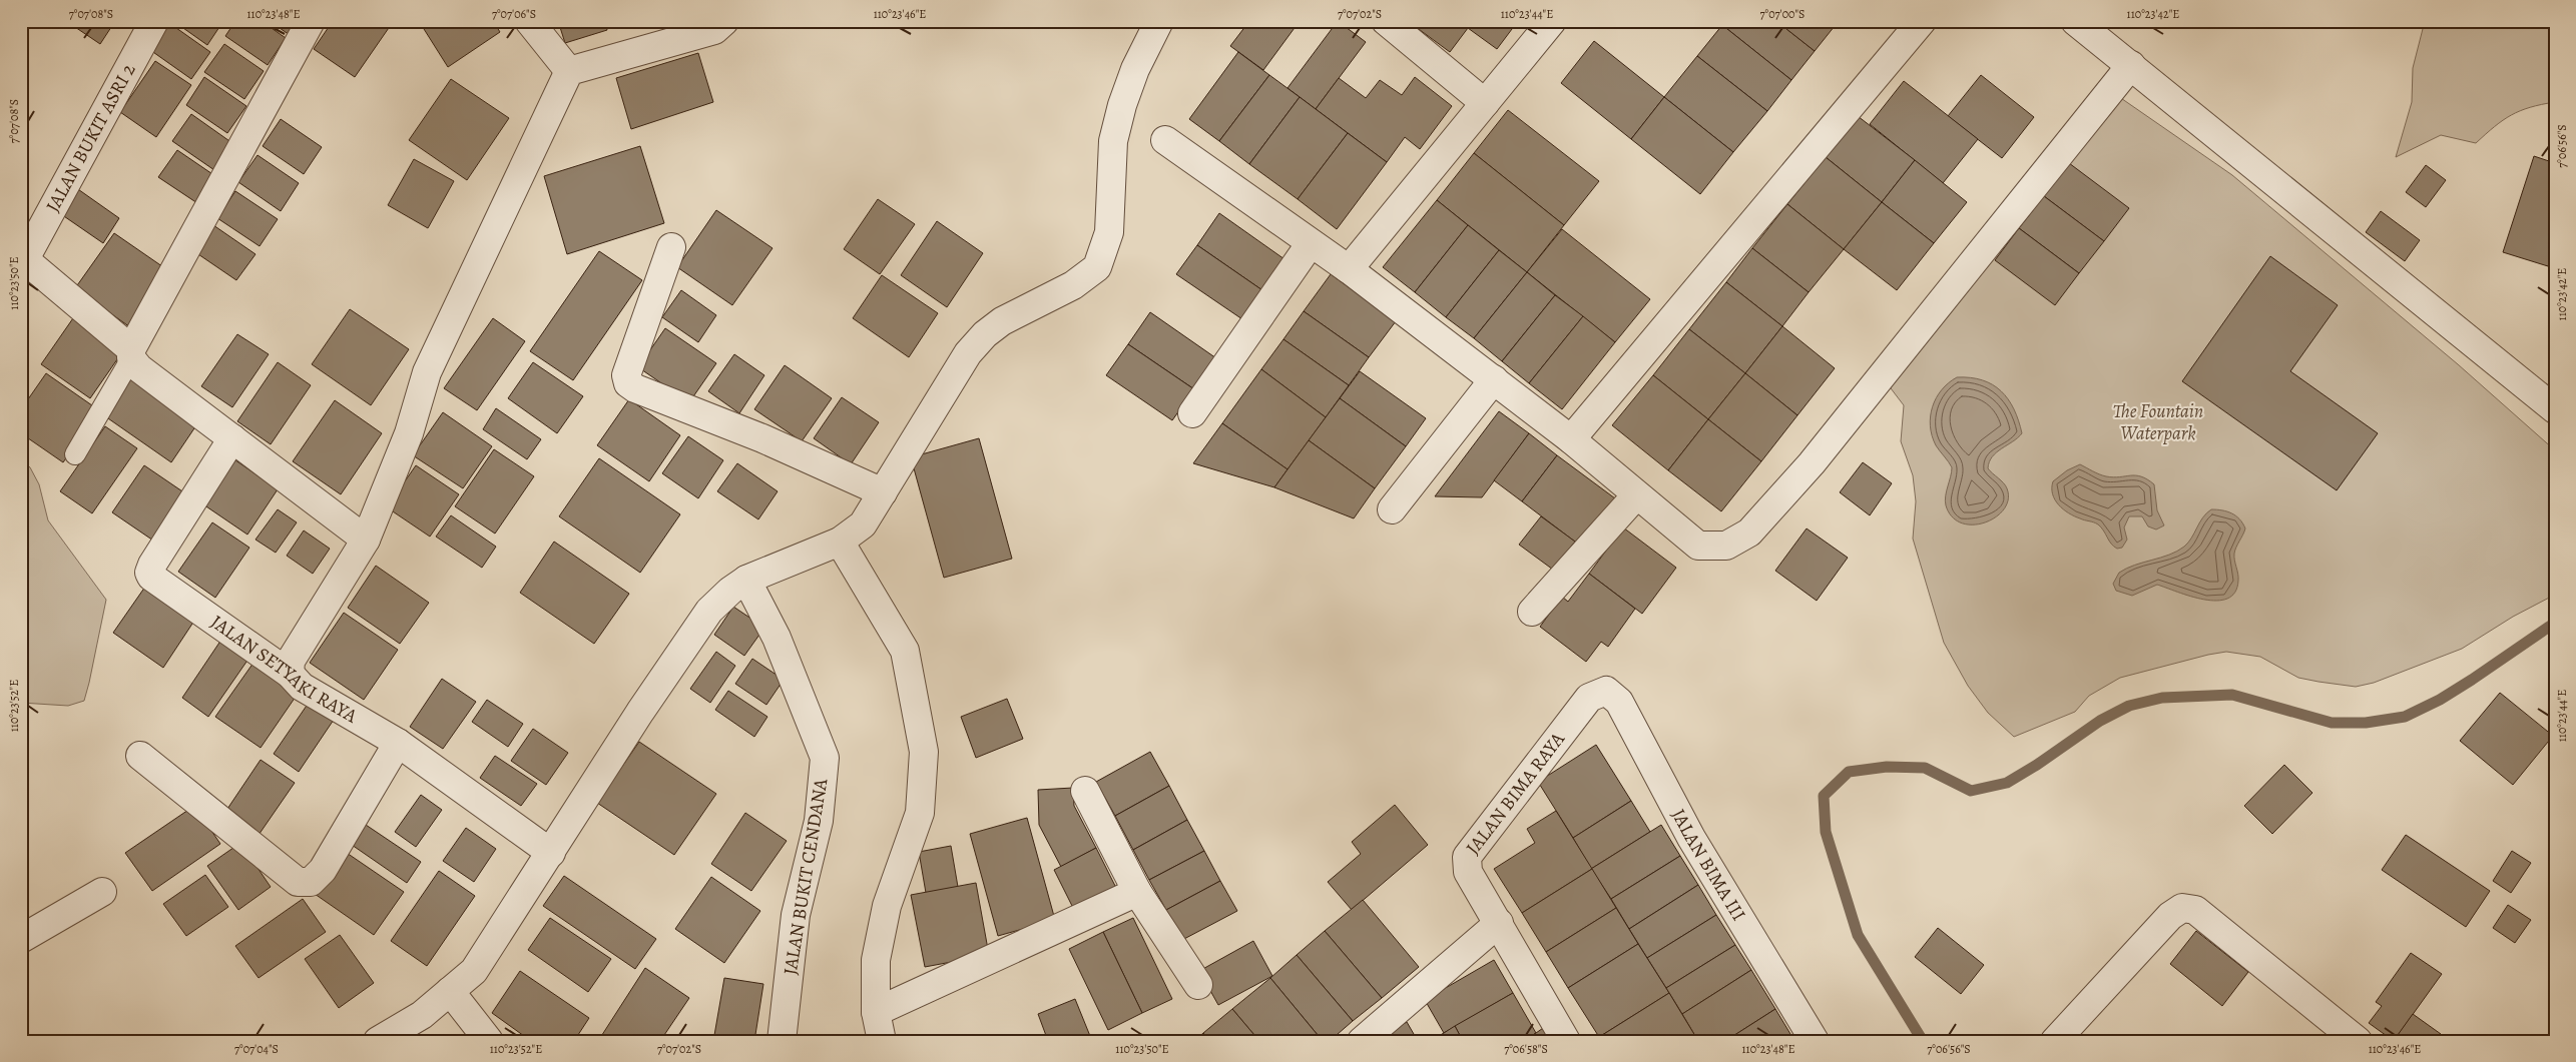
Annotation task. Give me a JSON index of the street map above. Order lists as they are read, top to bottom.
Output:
{
  "streets": {
    "street": [
      "JALAN BUKIT ASRI 2",
      "JALAN SETYAKI RAYA",
      "JALAN BIMA RAYA",
      "JALAN BIMA III",
      "JALAN BUKIT CENDANA"
    ]
  },
  "crossings": [
    ["JALAN BIMA RAYA", "JALAN BIMA III"]
  ],
  "parks": ["The Fountain Waterpark"],
  "coordinates": [
    "7°07'08\"S",
    "110°23'48\"E",
    "7°07'06\"S",
    "110°23'46\"E",
    "7°07'02\"S",
    "110°23'44\"E",
    "7°07'00\"S",
    "110°23'42\"E",
    "7°06'56\"S",
    "110°23'50\"E",
    "110°23'52\"E",
    "7°07'04\"S",
    "7°06'58\"S"
  ]
}
